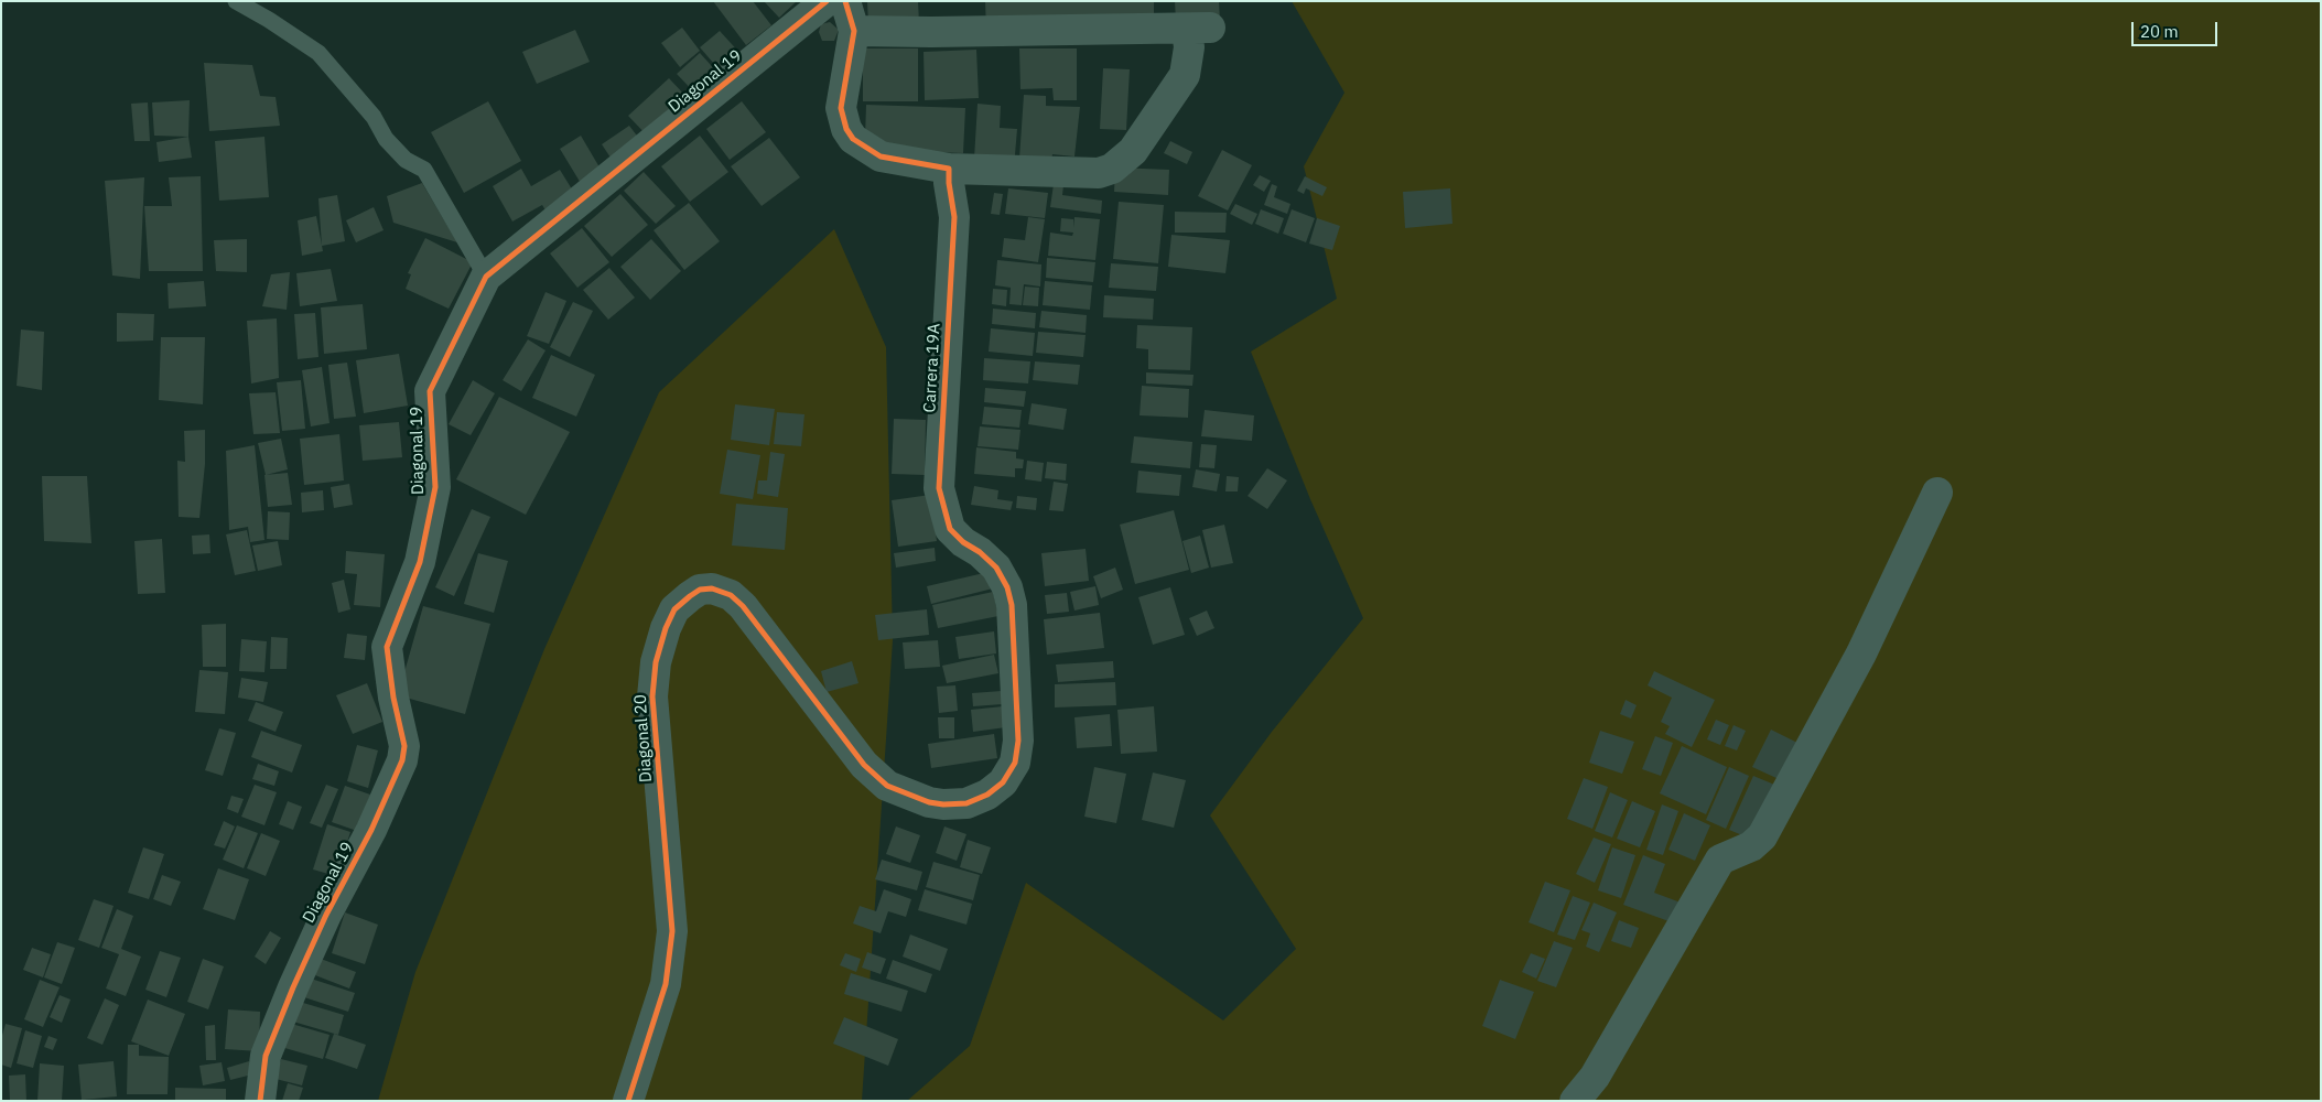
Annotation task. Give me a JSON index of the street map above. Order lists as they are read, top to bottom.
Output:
{
  "streets": {
    "street": ["Diagonal 19", "Carrera 19A", "Diagonal 20"]
  },
  "crossings": [
    ["Carrera 19A", "Diagonal 20"]
  ],
  "scale_bar": "20 m"
}
